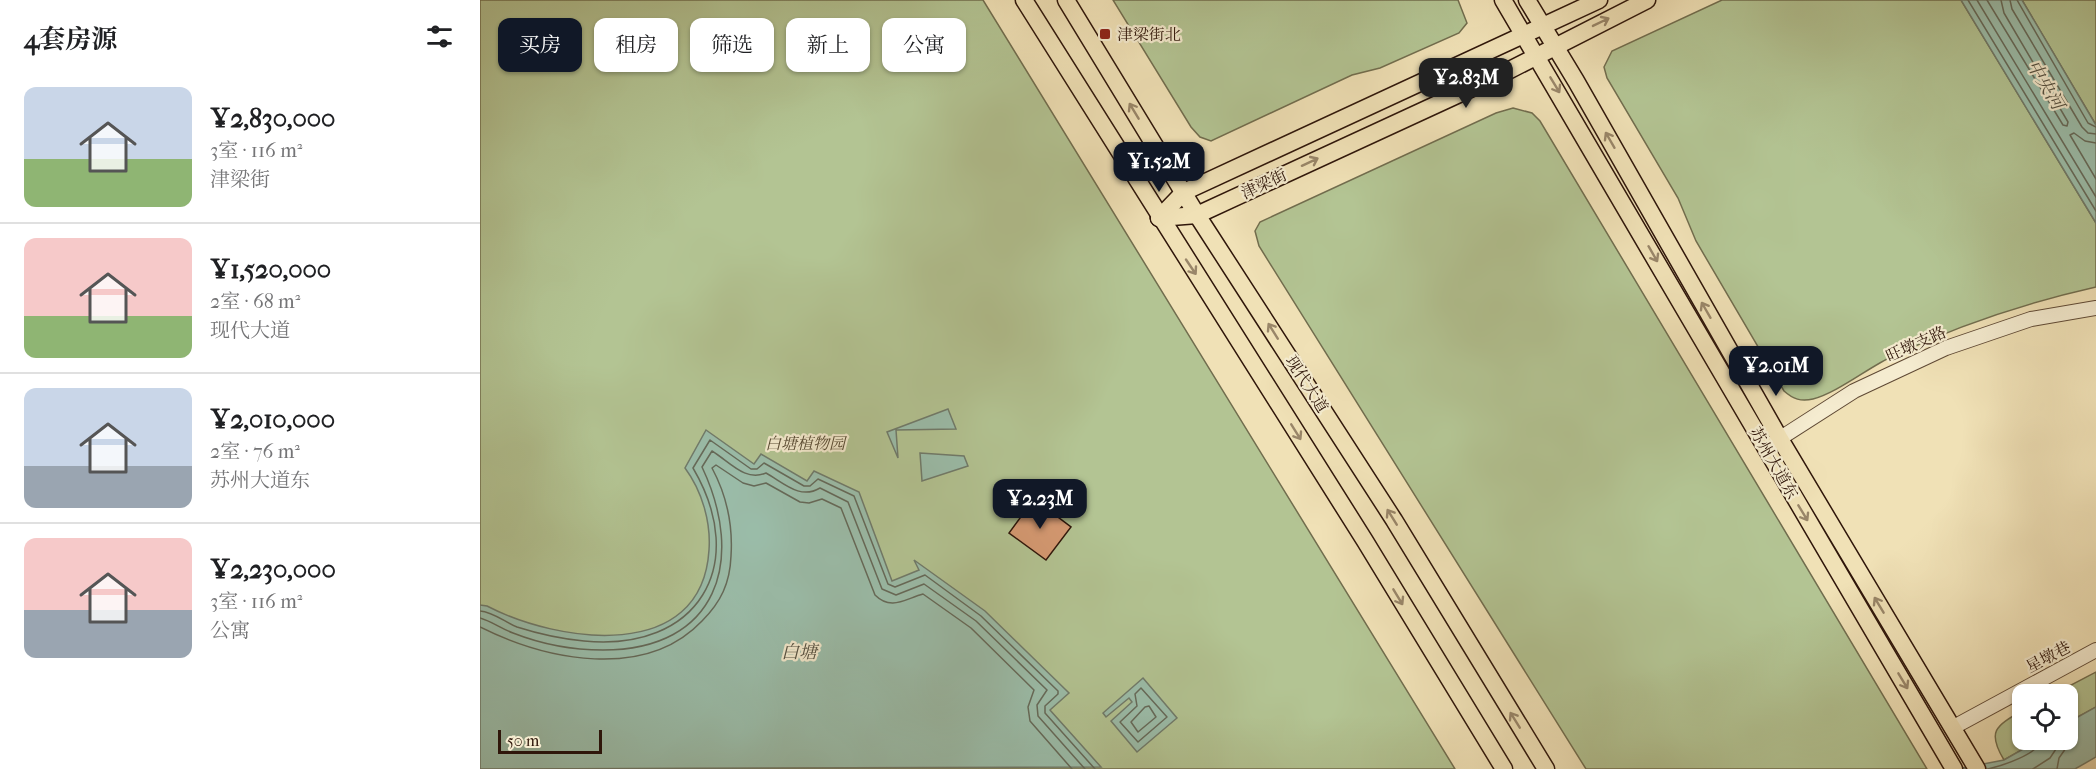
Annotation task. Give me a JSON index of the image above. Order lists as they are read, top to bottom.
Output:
{
  "streets": {
    "main road": ["津梁街", "现代大道", "苏州大道东"],
    "street": ["旺墩支路", "星墩巷"]
  },
  "crossings": [
    ["津梁街", "现代大道"],
    ["津梁街", "苏州大道东"],
    ["旺墩支路", "苏州大道东"],
    ["苏州大道东", "星墩巷"]
  ],
  "water": ["中央河", "白塘"],
  "parks": ["白塘植物园"],
  "places": {
    "transit": ["津梁街北"]
  },
  "scale_bar": "50 m",
  "page": {
    "heading": "4套房源",
    "chip": [
      "买房",
      "租房",
      "筛选",
      "新上",
      "公寓"
    ],
    "price": [
      "¥2.83M",
      "¥1.52M",
      "¥2.01M",
      "¥2.23M"
    ],
    "list": [
      {
        "name": "¥2,830,000",
        "note": "3室 · 116 m² · 津梁街"
      },
      {
        "name": "¥1,520,000",
        "note": "2室 · 68 m² · 现代大道"
      },
      {
        "name": "¥2,010,000",
        "note": "2室 · 76 m² · 苏州大道东"
      },
      {
        "name": "¥2,230,000",
        "note": "3室 · 116 m² · 公寓"
      }
    ],
    "scale": "50 m"
  }
}
